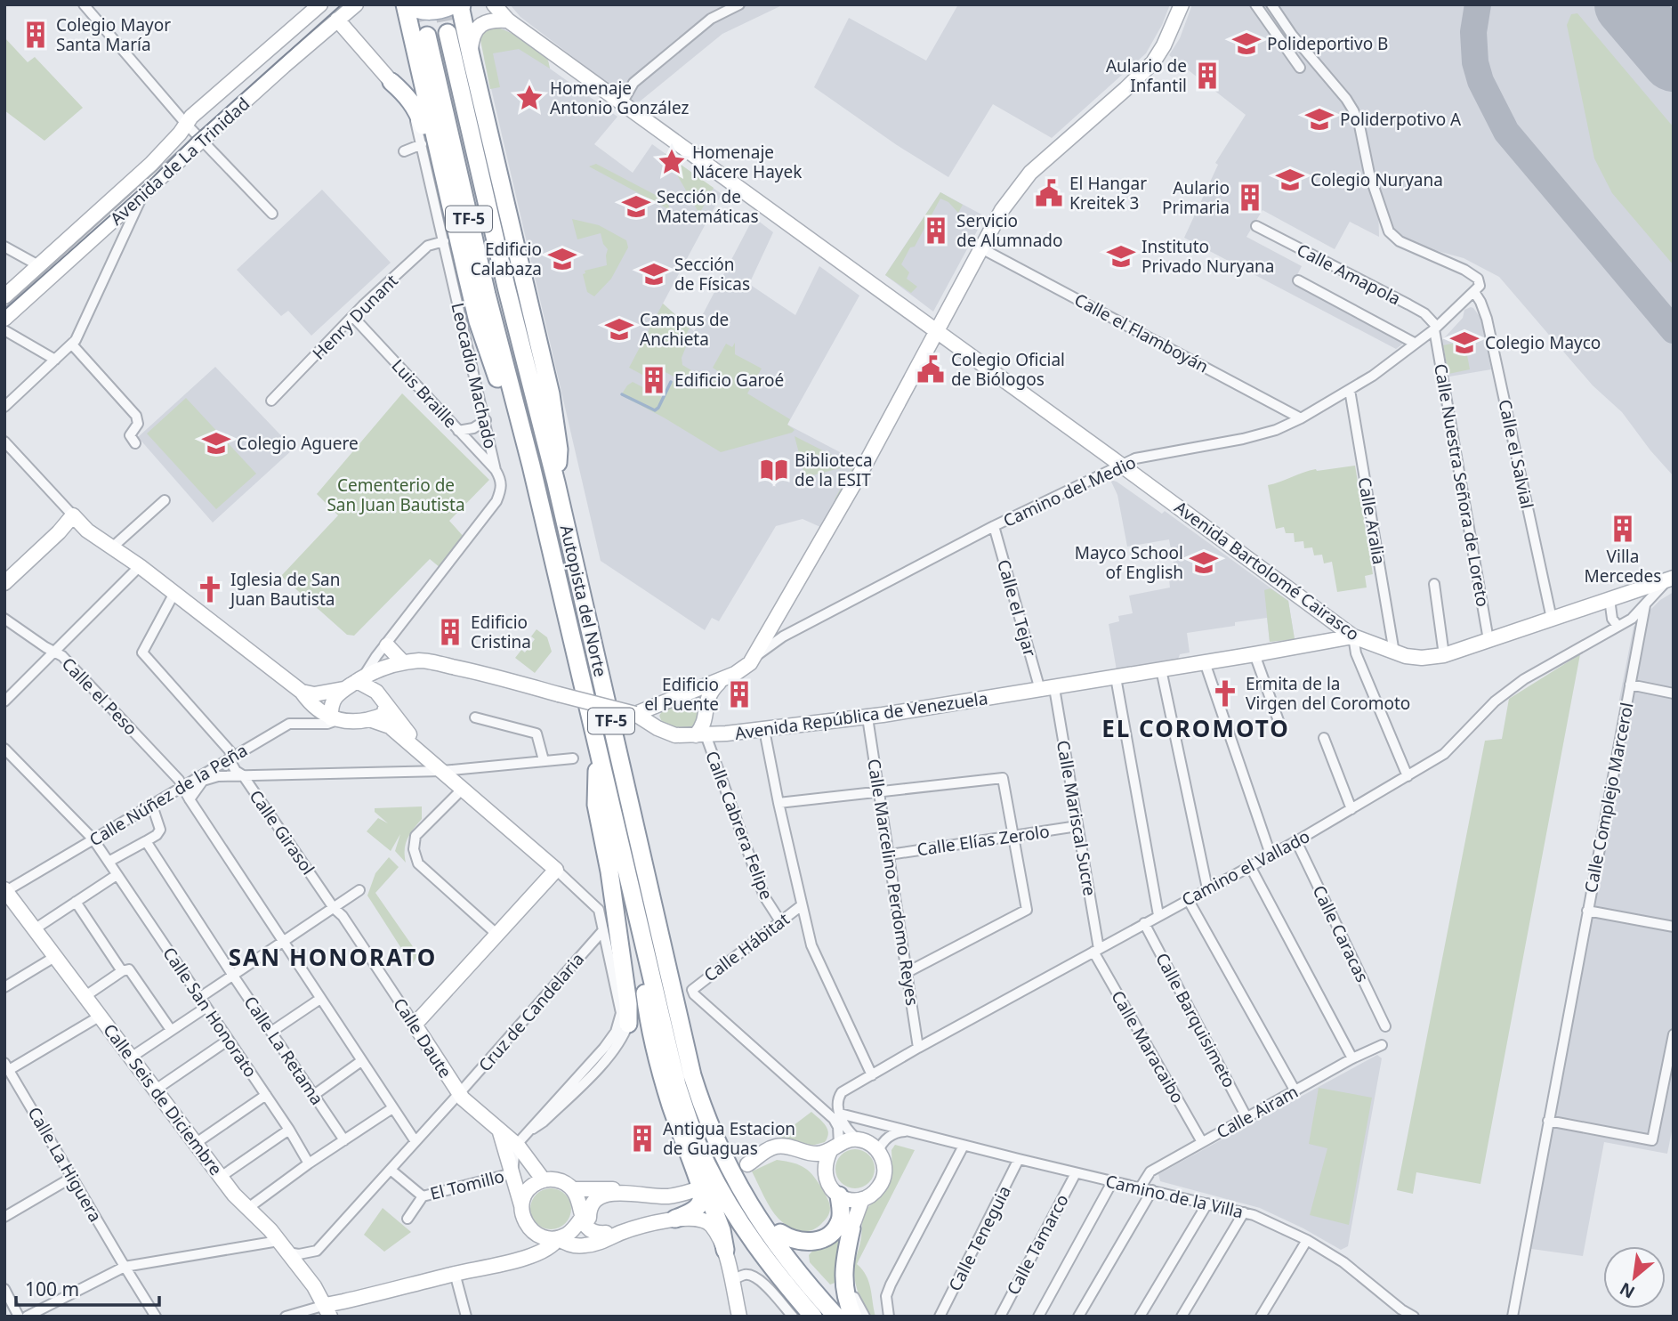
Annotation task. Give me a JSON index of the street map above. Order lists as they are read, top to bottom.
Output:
{
  "streets": {
    "highway": ["TF-5", "Autopista del Norte"],
    "street": [
      "Avenida de La Trinidad",
      "Calle Amapola",
      "Henry Dunant",
      "Calle el Flamboyán",
      "Leocadio Machado",
      "Luis Braille",
      "Calle el Salvial",
      "Calle Nuestra Señora de Loreto",
      "Camino del Medio",
      "Calle Aralia",
      "Avenida Bartolomé Cairasco",
      "Calle el Tejar",
      "Calle el Peso",
      "Avenida República de Venezuela",
      "Calle Núñez de la Peña",
      "Calle Complejo Marcerol",
      "Calle Mariscal Sucre",
      "Calle Cabrera Felipe",
      "Calle Girasol",
      "Calle Elías Zerolo",
      "Camino el Vallado",
      "Calle Marcelino Perdomo Reyes",
      "Calle Caracas",
      "Calle Hábitat",
      "Calle San Honorato",
      "Cruz de Candelaria",
      "Calle Barquisimeto",
      "Calle Daute",
      "Calle Maracaibo",
      "Calle La Retama",
      "Calle Seis de Diciembre",
      "Calle Airam",
      "Calle La Higuera",
      "El Tomillo",
      "Camino de la Villa",
      "Calle Teneguia",
      "Calle Tamarco"
    ]
  },
  "crossings": [
    ["Calle Amapola", "Calle Nuestra Señora de Loreto"],
    ["Calle Amapola", "Camino del Medio"],
    ["Henry Dunant", "Leocadio Machado"],
    ["Henry Dunant", "Luis Braille"],
    ["Calle el Flamboyán", "Camino del Medio"],
    ["Leocadio Machado", "Luis Braille"],
    ["Leocadio Machado", "Avenida República de Venezuela"],
    ["Calle el Salvial", "Camino del Medio"],
    ["Calle el Salvial", "Avenida Bartolomé Cairasco"],
    ["Calle Nuestra Señora de Loreto", "Camino del Medio"],
    ["Calle Nuestra Señora de Loreto", "Avenida Bartolomé Cairasco"],
    ["Camino del Medio", "Calle Aralia"],
    ["Camino del Medio", "Avenida Bartolomé Cairasco"],
    ["Camino del Medio", "Calle el Tejar"],
    ["Calle Aralia", "Avenida Bartolomé Cairasco"],
    ["Avenida Bartolomé Cairasco", "Avenida República de Venezuela"],
    ["Avenida Bartolomé Cairasco", "Camino el Vallado"],
    ["Calle el Tejar", "Avenida República de Venezuela"],
    ["Calle el Tejar", "Calle Mariscal Sucre"],
    ["Calle el Peso", "Calle Núñez de la Peña"],
    ["Calle el Peso", "Cruz de Candelaria"],
    ["Avenida República de Venezuela", "Calle Mariscal Sucre"],
    ["Avenida República de Venezuela", "Calle Cabrera Felipe"],
    ["Avenida República de Venezuela", "Calle Marcelino Perdomo Reyes"],
    ["Calle Núñez de la Peña", "Calle Girasol"],
    ["Calle Núñez de la Peña", "Calle San Honorato"],
    ["Calle Núñez de la Peña", "Calle Seis de Diciembre"],
    ["Calle Complejo Marcerol", "Camino el Vallado"],
    ["Calle Mariscal Sucre", "Calle Elías Zerolo"],
    ["Calle Mariscal Sucre", "Camino el Vallado"],
    ["Calle Mariscal Sucre", "Calle Maracaibo"],
    ["Calle Cabrera Felipe", "Calle Hábitat"],
    ["Calle Girasol", "Calle Daute"],
    ["Calle Elías Zerolo", "Calle Marcelino Perdomo Reyes"],
    ["Camino el Vallado", "Calle Marcelino Perdomo Reyes"],
    ["Camino el Vallado", "Calle Caracas"],
    ["Camino el Vallado", "Calle Barquisimeto"],
    ["Camino el Vallado", "Calle Maracaibo"],
    ["Camino el Vallado", "Camino de la Villa"],
    ["Cruz de Candelaria", "Calle Daute"],
    ["Cruz de Candelaria", "Calle Seis de Diciembre"],
    ["Cruz de Candelaria", "Calle La Higuera"],
    ["Cruz de Candelaria", "El Tomillo"],
    ["Calle Barquisimeto", "Calle Airam"],
    ["Calle Maracaibo", "Calle Airam"],
    ["Calle Airam", "Camino de la Villa"],
    ["Camino de la Villa", "Calle Teneguia"],
    ["Camino de la Villa", "Calle Tamarco"]
  ],
  "districts": ["EL COROMOTO", "SAN HONORATO"],
  "parks": ["Cementerio de San Juan Bautista"],
  "places": {
    "building": [
      "Colegio Mayor Santa María",
      "Aulario de Infantil",
      "Aulario Primaria",
      "Servicio de Alumnado",
      "Edificio Garoé",
      "Villa Mercedes",
      "Edificio Cristina",
      "Edificio el Puente",
      "Antigua Estacion de Guaguas"
    ],
    "school or university": [
      "Polideportivo B",
      "Poliderpotivo A",
      "Colegio Nuryana",
      "Sección de Matemáticas",
      "Instituto Privado Nuryana",
      "Edificio Calabaza",
      "Sección de Físicas",
      "Campus de Anchieta",
      "Colegio Mayco",
      "Colegio Aguere",
      "Mayco School of English"
    ],
    "place": ["Homenaje Antonio González", "Homenaje Nácere Hayek"],
    "public building": ["El Hangar Kreitek 3", "Colegio Oficial de Biólogos"],
    "library": ["Biblioteca de la ESIT"],
    "church": ["Iglesia de San Juan Bautista", "Ermita de la Virgen del Coromoto"]
  },
  "scale_bar": "100 m",
  "north": "bottom left"
}
